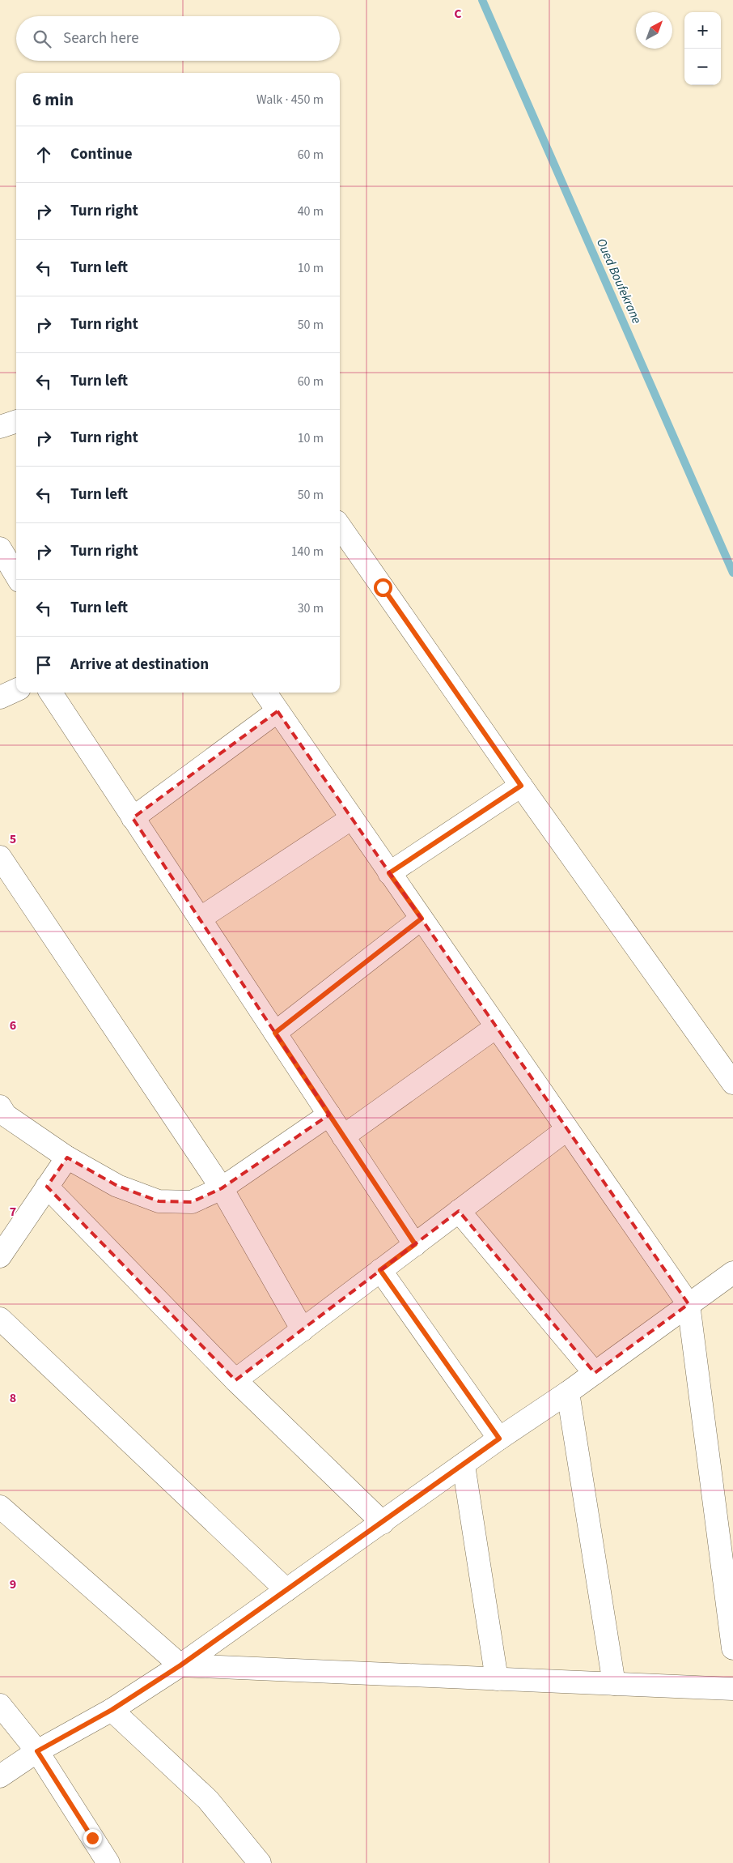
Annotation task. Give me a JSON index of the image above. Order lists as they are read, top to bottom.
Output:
{
  "water": ["Oued Boufekrane"],
  "north": "top right",
  "page": {
    "map_buttons": ["+", "−"],
    "search": "Search here",
    "heading": ["6 min", "Walk · 450 m"],
    "list": [
      ["Continue", "60 m"],
      ["Turn right", "40 m"],
      ["Turn left", "10 m"],
      ["Turn right", "50 m"],
      ["Turn left", "60 m"],
      ["Turn right", "10 m"],
      ["Turn left", "50 m"],
      ["Turn right", "140 m"],
      ["Turn left", "30 m"],
      "Arrive at destination"
    ]
  },
  "grid": {
    "columns": ["C"],
    "rows": [
      "5",
      "6",
      "7",
      "8",
      "9"
    ]
  }
}
